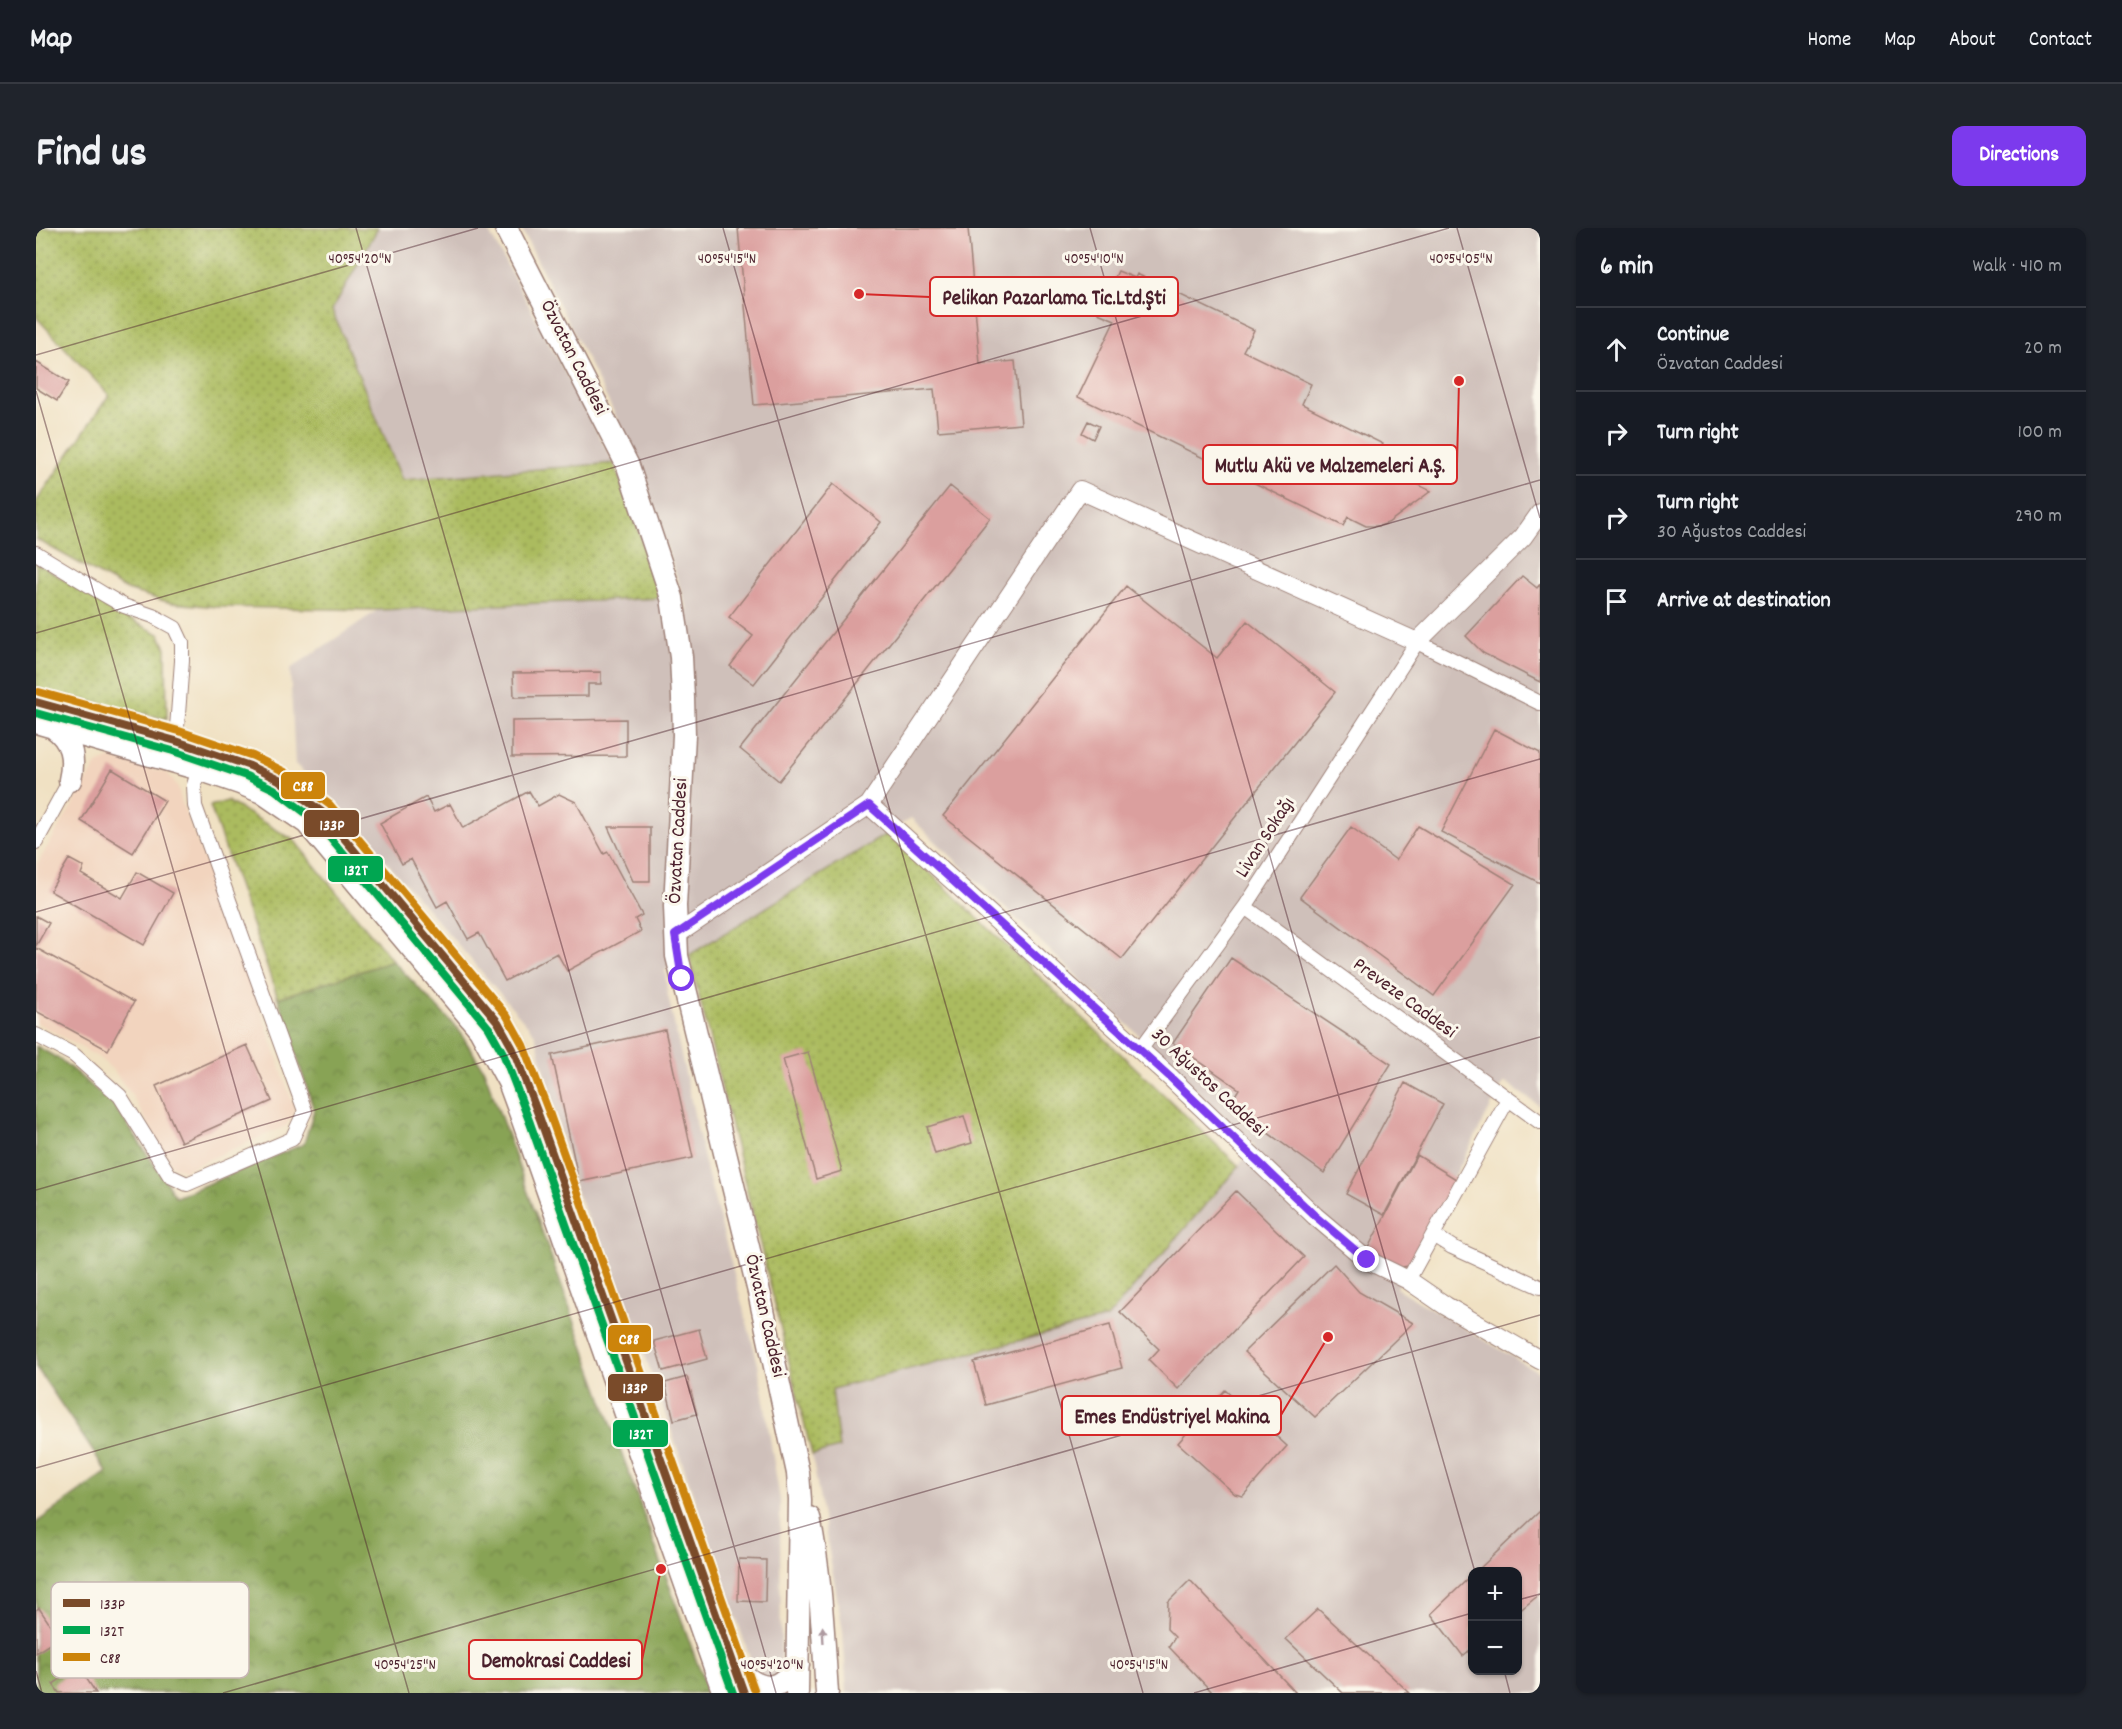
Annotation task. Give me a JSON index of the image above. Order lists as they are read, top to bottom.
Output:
{
  "streets": {
    "main road": ["Özvatan Caddesi"],
    "street": ["Livan Sokağı", "Preveze Caddesi", "30 Ağustos Caddesi"]
  },
  "crossings": [
    ["Livan Sokağı", "Preveze Caddesi"],
    ["Livan Sokağı", "30 Ağustos Caddesi"]
  ],
  "places": [
    "Pelikan Pazarlama Tic.Ltd.Şti",
    "Mutlu Akü ve Malzemeleri A.Ş.",
    "Emes Endüstriyel Makina",
    "Demokrasi Caddesi"
  ],
  "lines": ["transit line C88", "transit line 133P", "transit line 132T"],
  "legend": ["133P", "132T", "C88"],
  "page": {
    "header": "Map",
    "nav": [
      "Home",
      "Map",
      "About",
      "Contact"
    ],
    "title": "Find us",
    "buttons": "Directions",
    "heading": ["6 min", "Walk · 410 m"],
    "list": [
      ["Continue", "Özvatan Caddesi", "20 m"],
      ["Turn right", "100 m"],
      ["Turn right", "30 Ağustos Caddesi", "290 m"],
      "Arrive at destination"
    ],
    "map_buttons": ["+", "−"]
  },
  "coordinates": [
    "40°54'20\"N",
    "40°54'15\"N",
    "40°54'10\"N",
    "40°54'05\"N",
    "40°54'25\"N"
  ]
}
